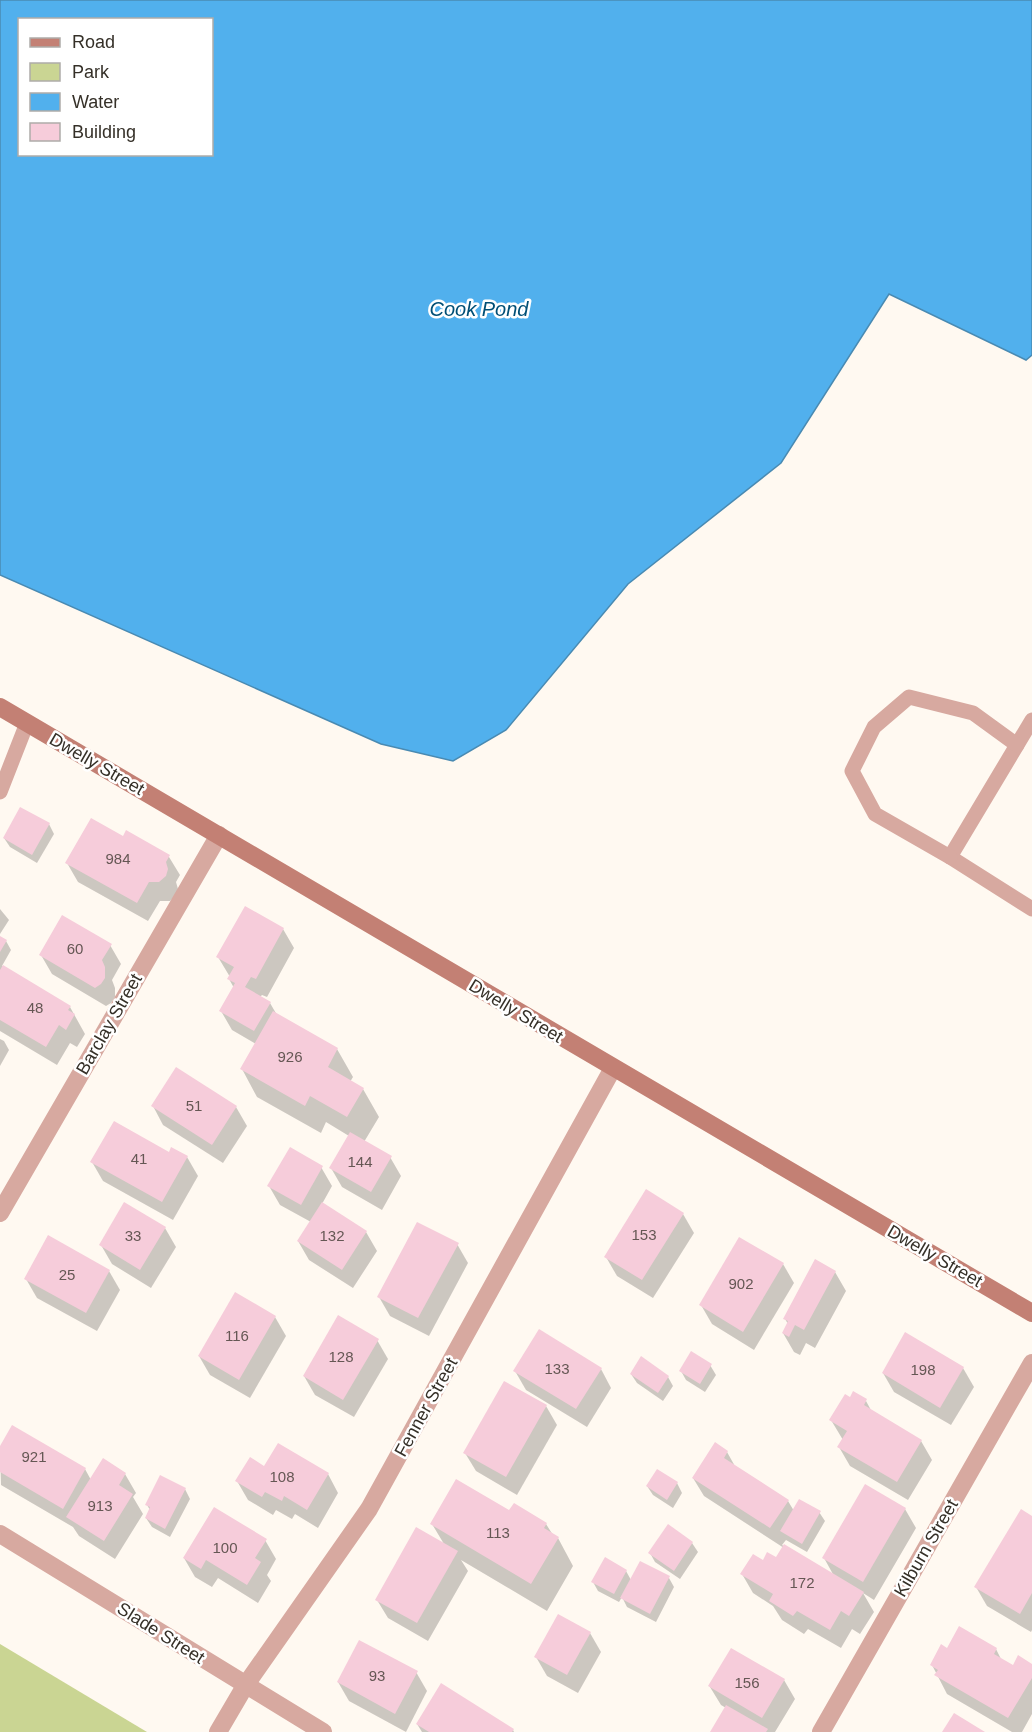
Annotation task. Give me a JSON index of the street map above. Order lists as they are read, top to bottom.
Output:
{
  "streets": {
    "main road": ["Dwelly Street"],
    "street": [
      "Barclay Street",
      "Fenner Street",
      "Kilburn Street",
      "Slade Street"
    ]
  },
  "crossings": [
    ["Dwelly Street", "Barclay Street"],
    ["Dwelly Street", "Fenner Street"],
    ["Fenner Street", "Slade Street"]
  ],
  "water": ["Cook Pond"],
  "house_numbers": [
    "984",
    "60",
    "48",
    "926",
    "51",
    "41",
    "144",
    "153",
    "33",
    "132",
    "25",
    "902",
    "116",
    "128",
    "133",
    "198",
    "921",
    "108",
    "913",
    "113",
    "100",
    "172",
    "93",
    "156"
  ],
  "legend": [
    "Road",
    "Park",
    "Water",
    "Building"
  ]
}
